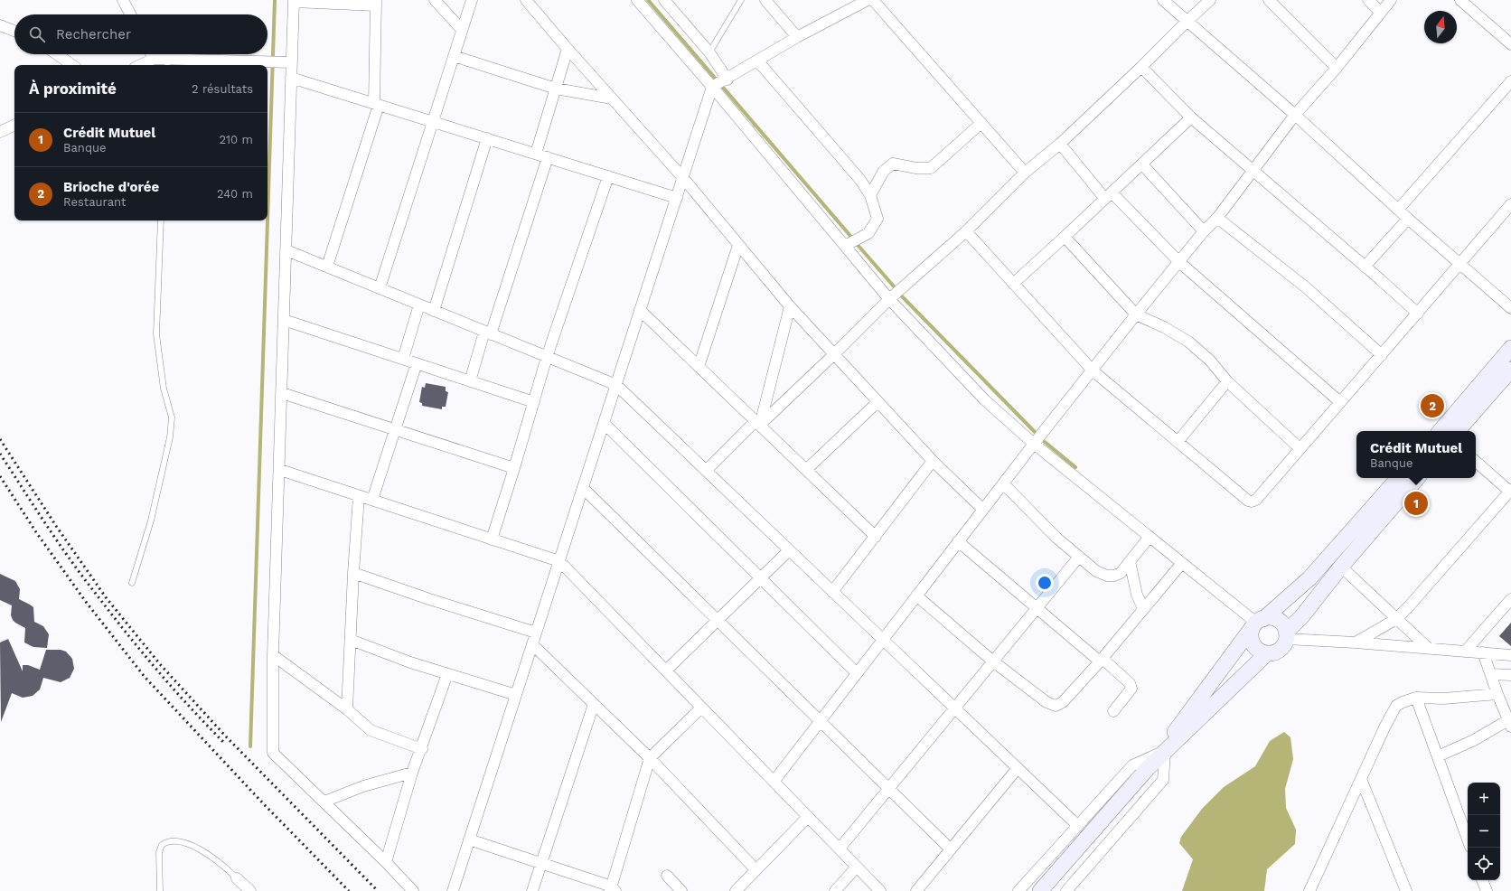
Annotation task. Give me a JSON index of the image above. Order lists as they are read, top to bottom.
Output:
{
  "north": "top",
  "page": {
    "search": "Rechercher",
    "heading": ["À proximité", "2 résultats"],
    "list": [
      {
        "mark": "1",
        "name": "Crédit Mutuel",
        "note": "Banque",
        "value": "210 m"
      },
      {
        "mark": "2",
        "name": "Brioche d'orée",
        "note": "Restaurant",
        "value": "240 m"
      }
    ],
    "pins": ["2", "1"],
    "popup": ["Crédit Mutuel", "Banque"],
    "map_buttons": ["+", "−"]
  }
}
